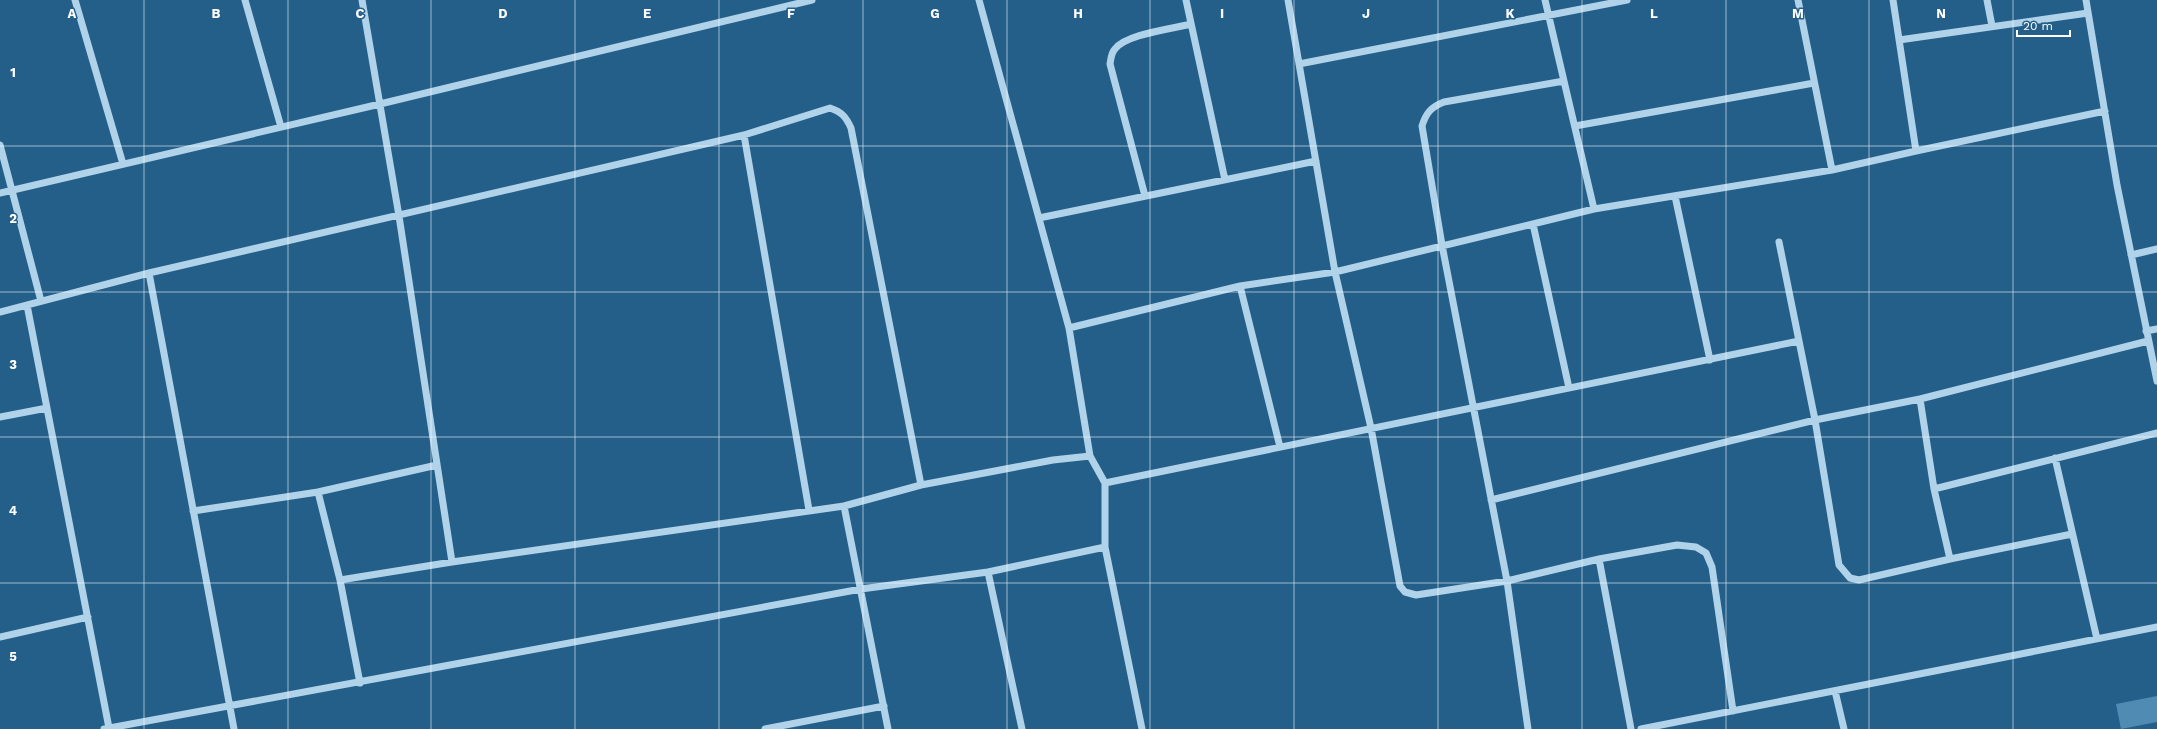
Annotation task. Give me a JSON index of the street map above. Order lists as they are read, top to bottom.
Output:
{
  "scale_bar": "20 m",
  "grid": {
    "columns": [
      "A",
      "B",
      "C",
      "D",
      "E",
      "F",
      "G",
      "H",
      "I",
      "J",
      "K",
      "L",
      "M",
      "N"
    ],
    "rows": [
      "1",
      "2",
      "3",
      "4",
      "5"
    ]
  }
}
